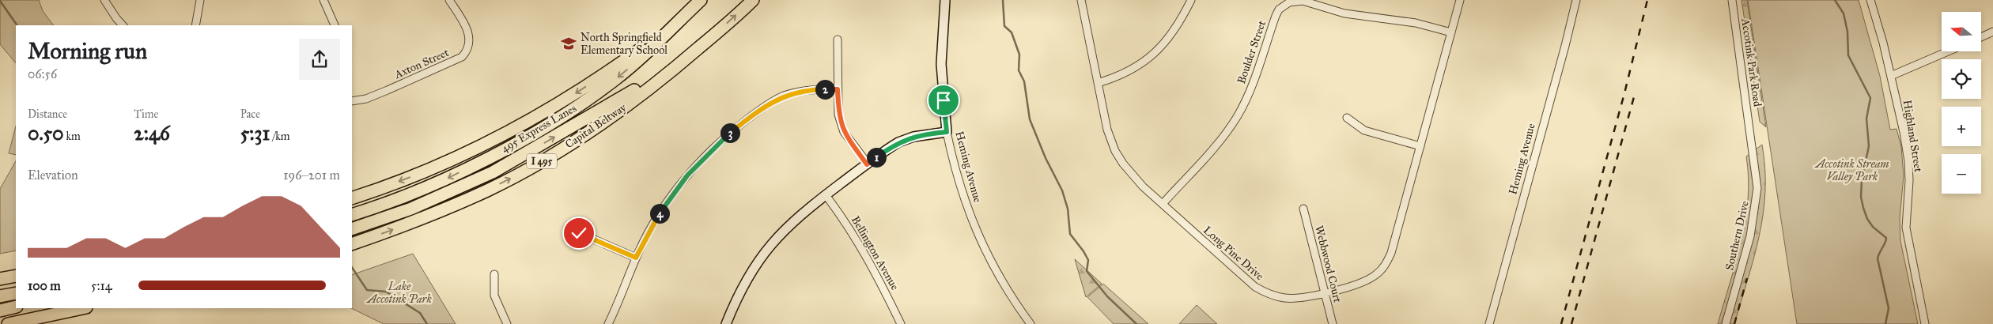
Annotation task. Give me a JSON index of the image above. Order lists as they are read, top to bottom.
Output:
{
  "streets": {
    "highway": ["Capital Beltway", "495 Express Lanes", "I 495"],
    "street": [
      "Boulder Street",
      "Accotink Park Road",
      "Axton Street",
      "Highland Street",
      "Heming Avenue",
      "Southern Drive",
      "Bellington Avenue",
      "Long Pine Drive",
      "Webbwood Court"
    ]
  },
  "crossings": [
    ["Boulder Street", "Long Pine Drive"],
    ["Accotink Park Road", "Southern Drive"],
    ["Capital Beltway", "495 Express Lanes"],
    ["495 Express Lanes", "I 495"],
    ["Long Pine Drive", "Webbwood Court"]
  ],
  "parks": ["Accotink Stream Valley Park", "Lake Accotink Park"],
  "places": {
    "school or university": ["North Springfield Elementary School"]
  },
  "north": "left",
  "page": {
    "map_buttons": ["+", "−"],
    "heading": ["Morning run", "06:56"],
    "pins": [
      "2",
      "3",
      "1",
      "4"
    ],
    "stats": [
      ["Distance", "0.50 km"],
      ["Time", "2:46"],
      ["Pace", "5:31 /km"]
    ],
    "chart": ["Elevation", "196–201 m"],
    "list": [
      {
        "name": "100 m",
        "note": "5:14"
      }
    ]
  }
}
